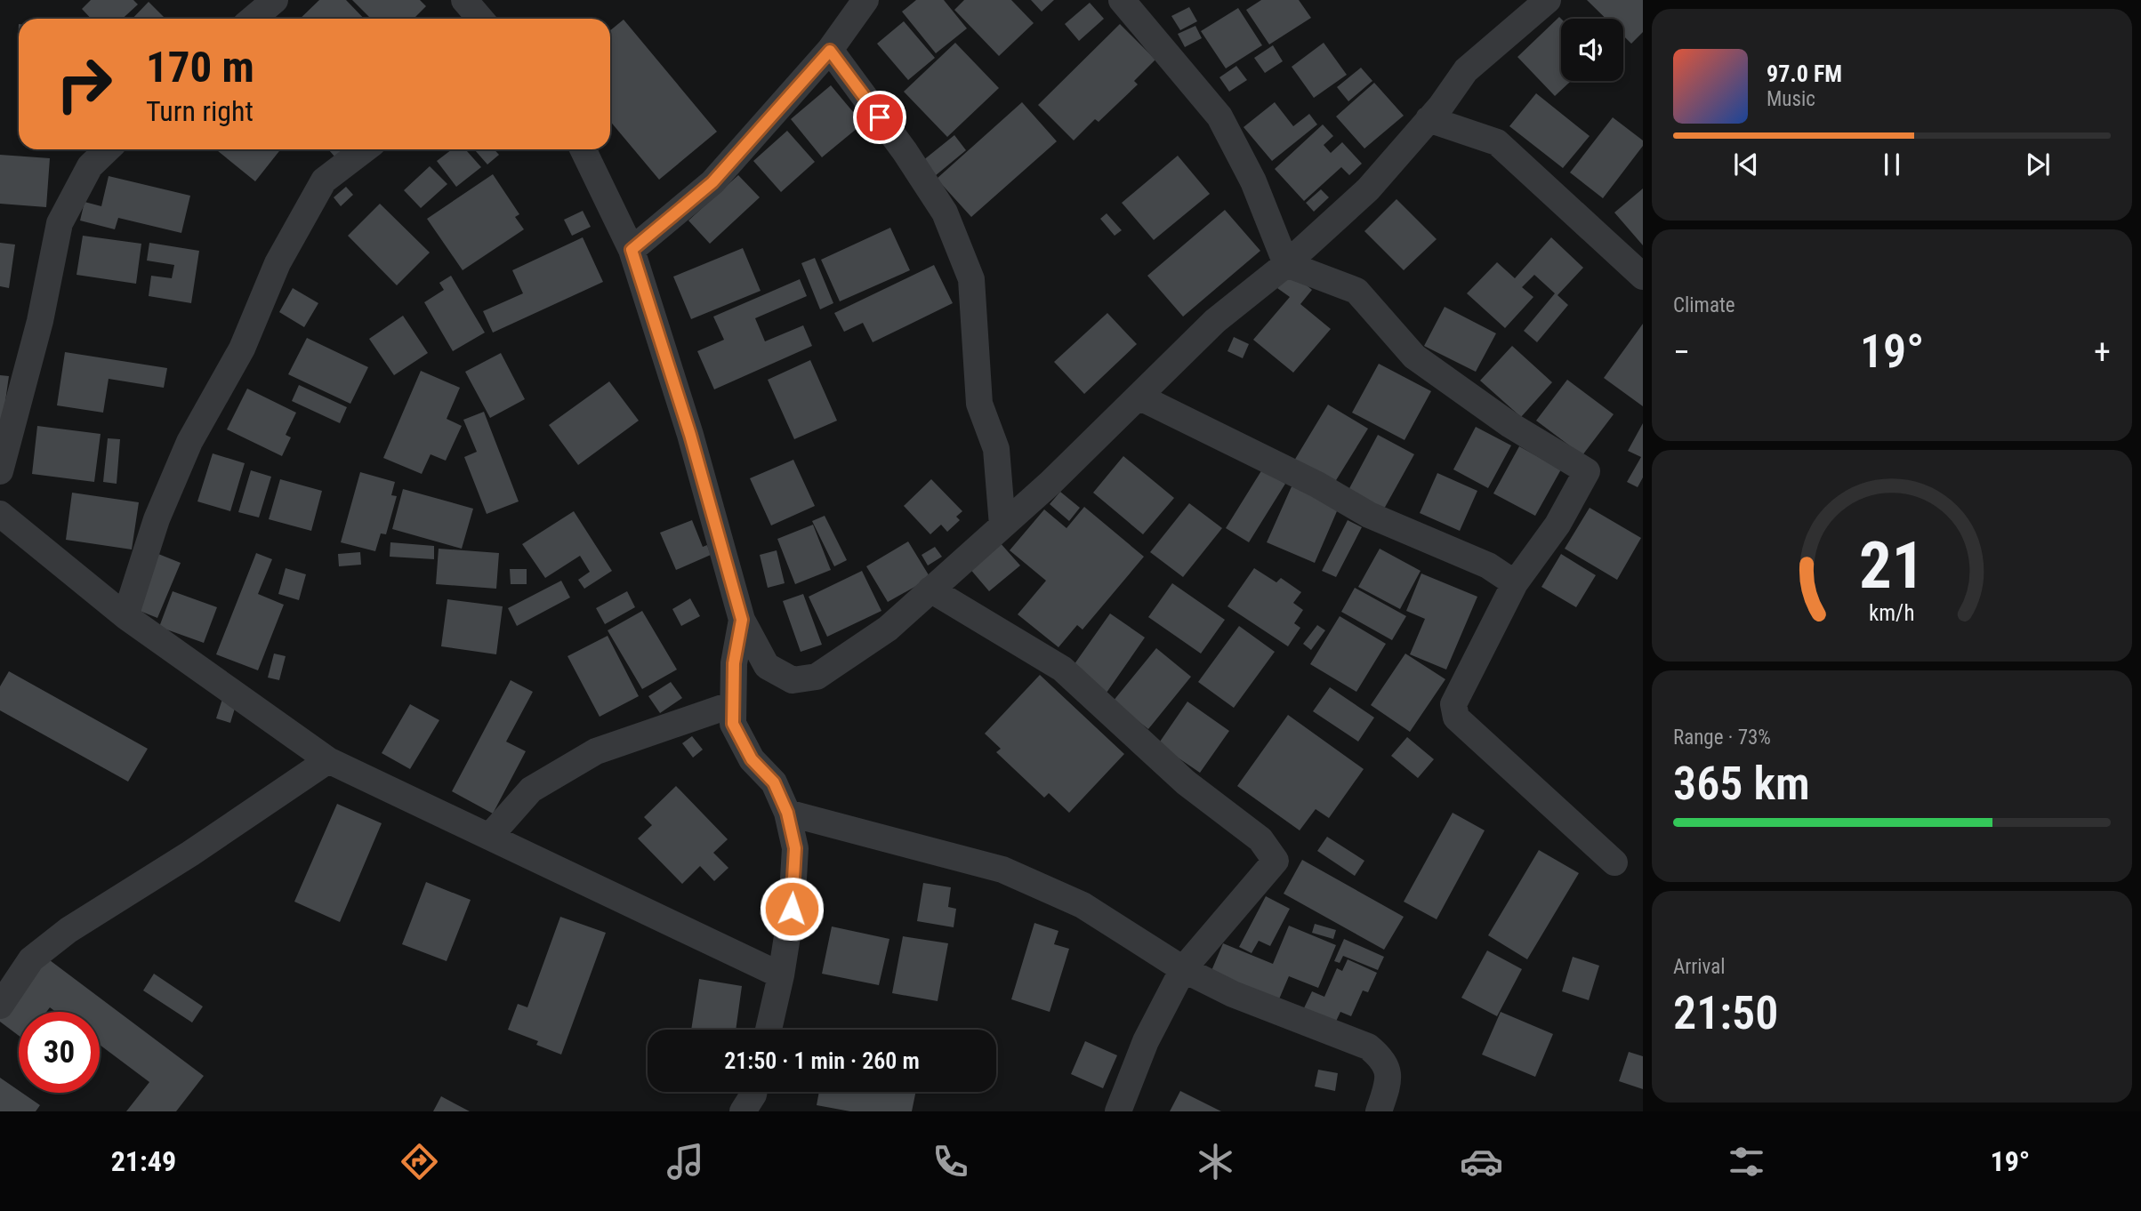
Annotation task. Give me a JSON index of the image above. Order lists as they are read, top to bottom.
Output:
{
  "page": {
    "turn": ["170 m", "Turn right"],
    "song": ["97.0 FM", "Music"],
    "tile": [
      "Climate",
      ["Range · 73%", "365 km"],
      ["Arrival", "21:50"]
    ],
    "heat": ["−", "19°", "+"],
    "limit": "30",
    "trip": "21:50 · 1 min · 260 m",
    "tabs": ["21:49", "19°"],
    "gauge": ["21", "km/h"]
  }
}
